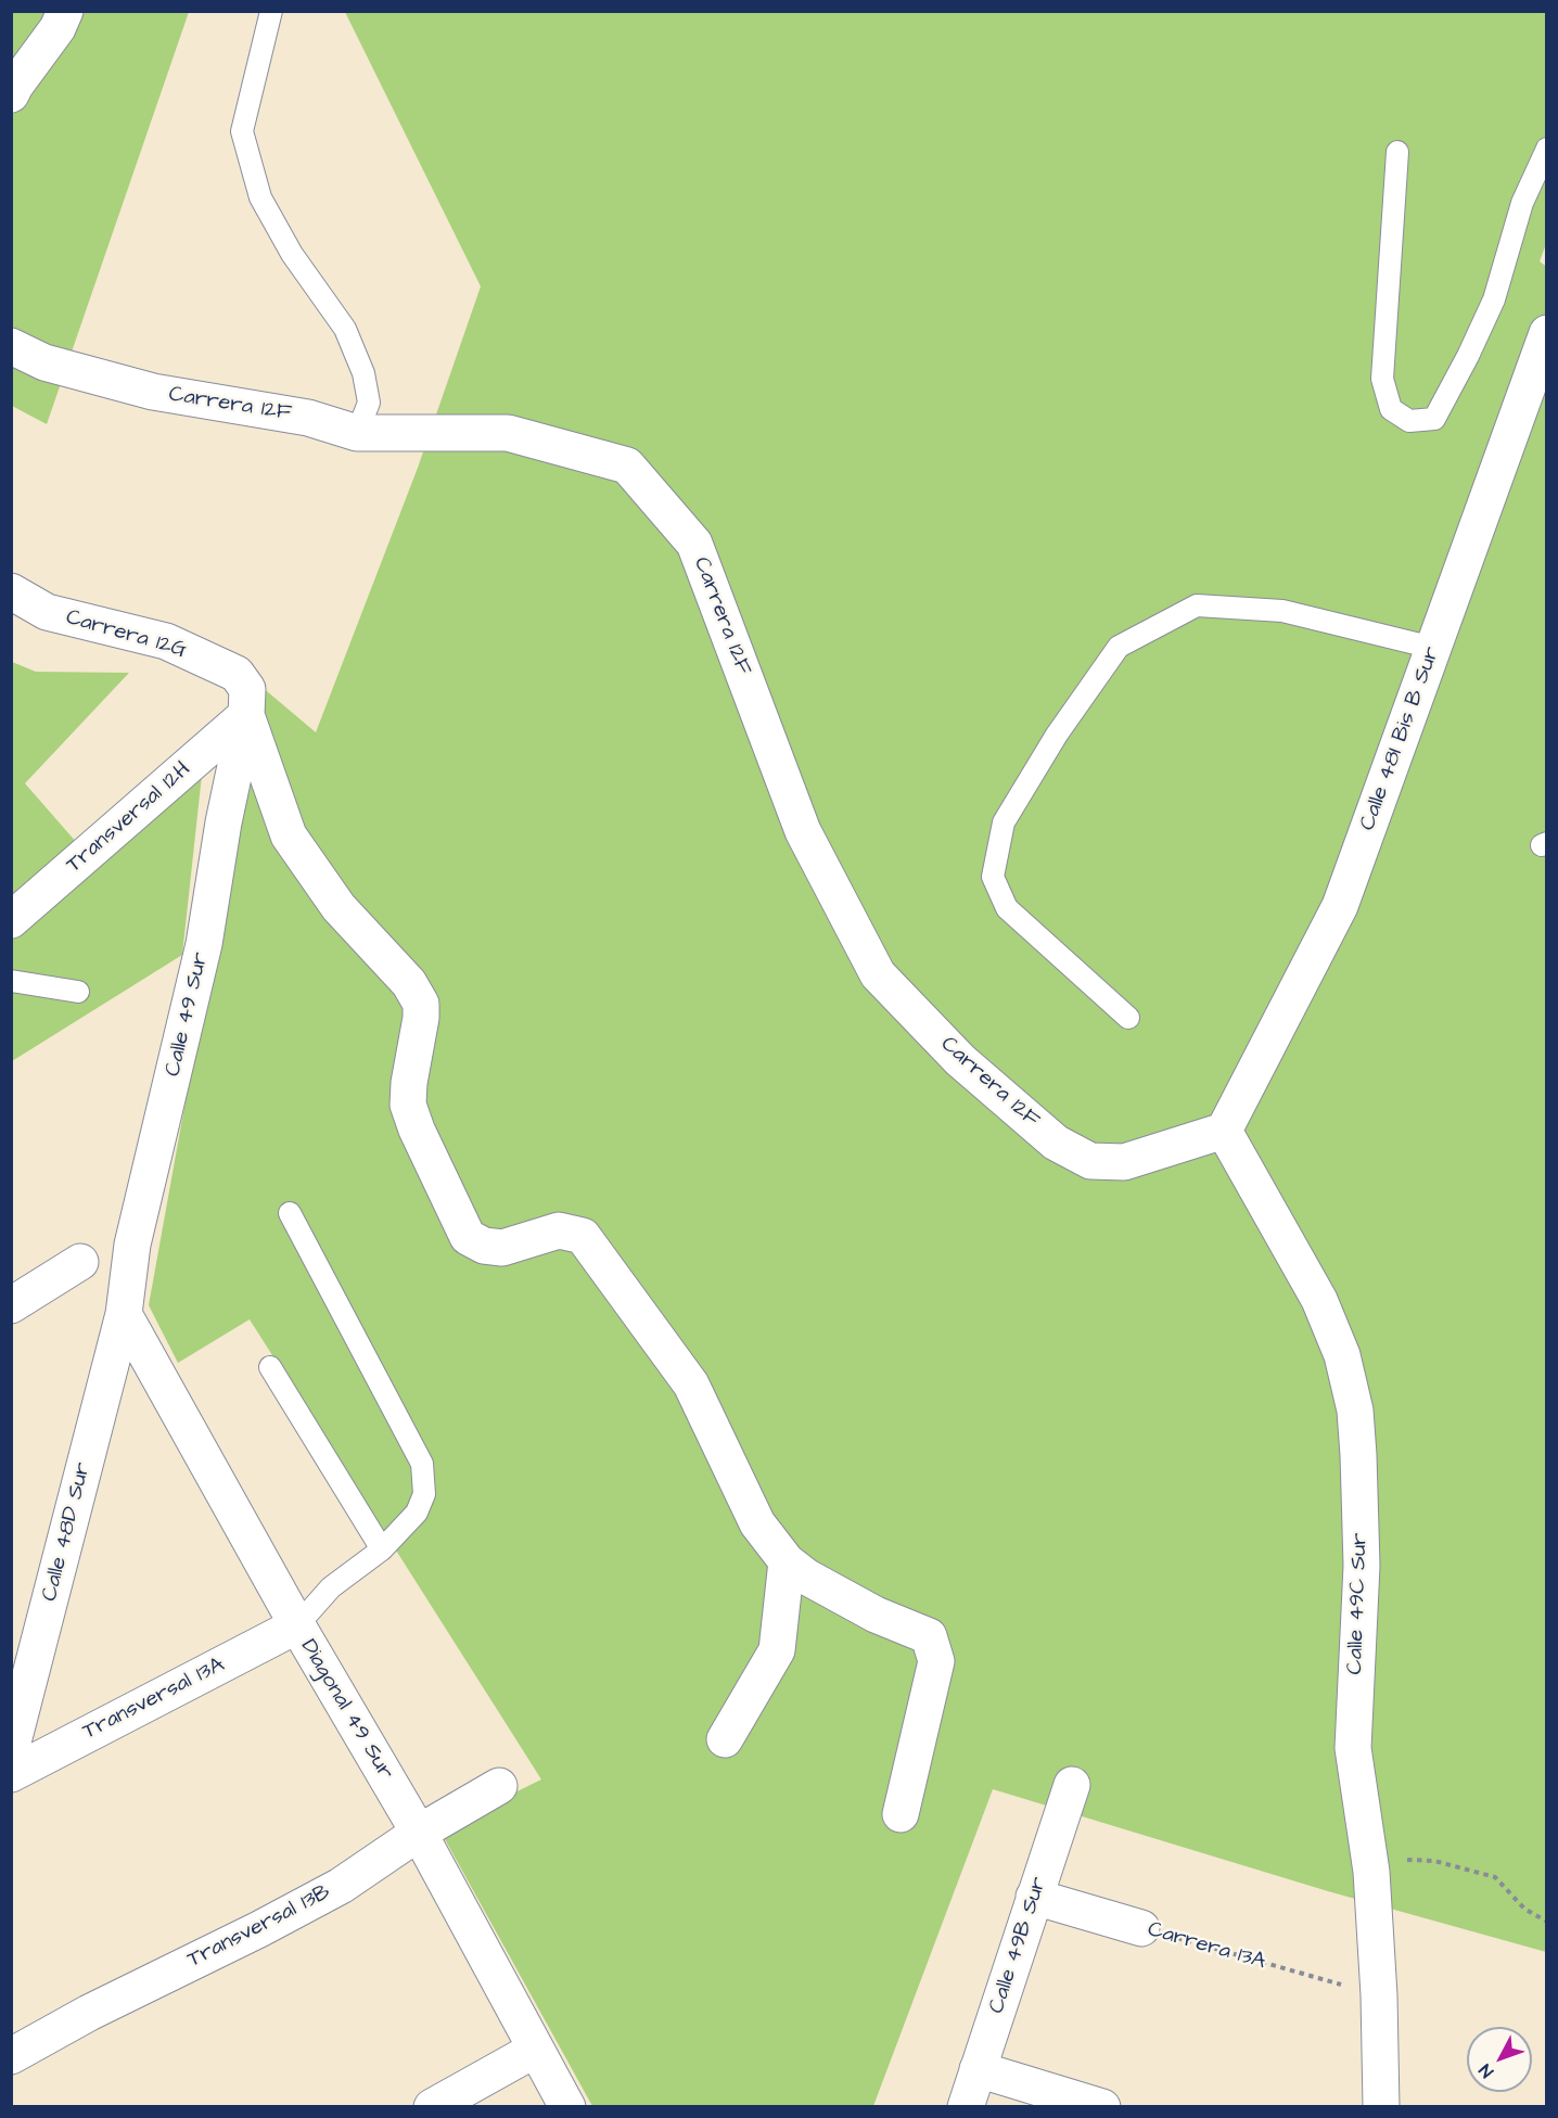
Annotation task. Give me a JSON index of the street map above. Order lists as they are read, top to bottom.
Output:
{
  "streets": {
    "street": [
      "Carrera 12F",
      "Carrera 12G",
      "Calle 48I Bis B Sur",
      "Transversal 12H",
      "Calle 49 Sur",
      "Calle 48D Sur",
      "Calle 49C Sur",
      "Transversal 13A",
      "Diagonal 49 Sur",
      "Transversal 13B",
      "Calle 49B Sur",
      "Carrera 13A"
    ]
  },
  "crossings": [
    ["Carrera 12F", "Calle 48I Bis B Sur"],
    ["Carrera 12F", "Calle 49C Sur"],
    ["Carrera 12G", "Transversal 12H"],
    ["Carrera 12G", "Calle 49 Sur"],
    ["Calle 48I Bis B Sur", "Calle 49C Sur"],
    ["Transversal 12H", "Calle 49 Sur"],
    ["Calle 49 Sur", "Calle 48D Sur"],
    ["Calle 49 Sur", "Diagonal 49 Sur"],
    ["Calle 48D Sur", "Diagonal 49 Sur"],
    ["Calle 49C Sur", "Carrera 13A"],
    ["Transversal 13A", "Diagonal 49 Sur"],
    ["Diagonal 49 Sur", "Transversal 13B"],
    ["Calle 49B Sur", "Carrera 13A"]
  ],
  "north": "bottom left"
}
